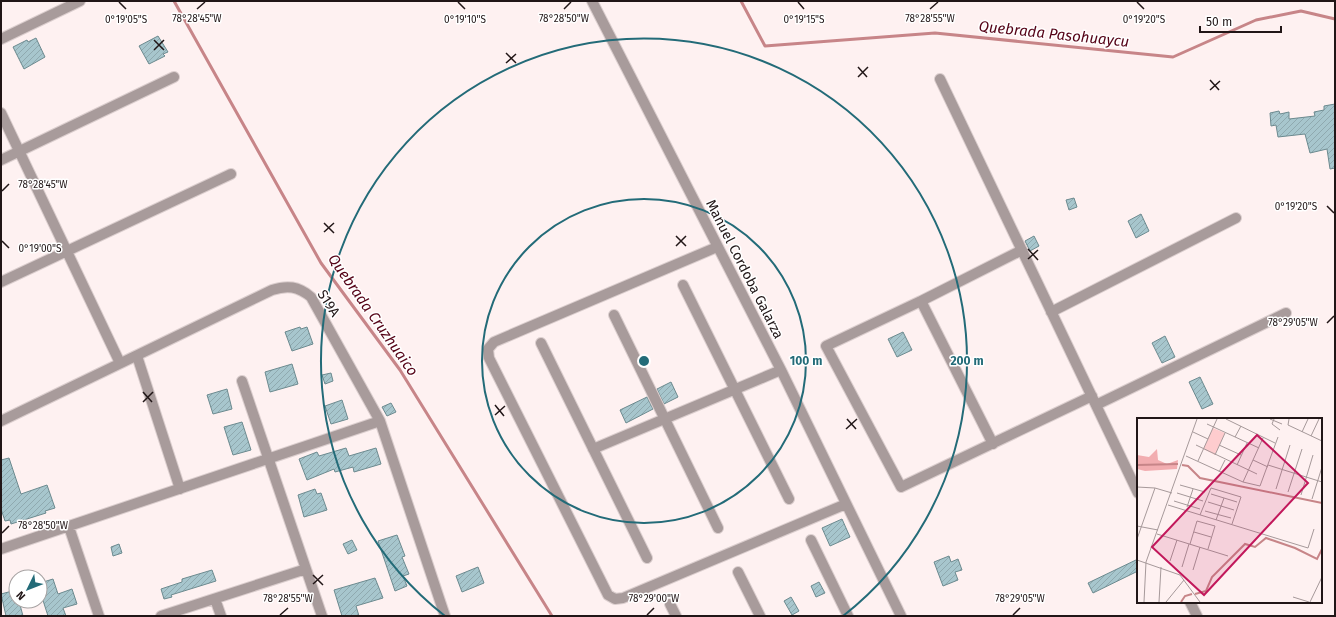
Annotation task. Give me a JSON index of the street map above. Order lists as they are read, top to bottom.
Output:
{
  "streets": {
    "street": ["Manuel Cordoba Galarza", "S19A"]
  },
  "water": ["Quebrada Pasohuaycu", "Quebrada Cruzhuaico"],
  "scale_bar": "50 m",
  "north": "bottom left",
  "coordinates": [
    "78°28'45\"W",
    "78°28'50\"W",
    "78°28'55\"W",
    "0°19'05\"S",
    "0°19'15\"S",
    "0°19'20\"S",
    "0°19'10\"S",
    "0°19'00\"S",
    "78°29'05\"W",
    "78°29'00\"W"
  ],
  "rings": ["100 m", "200 m"]
}
